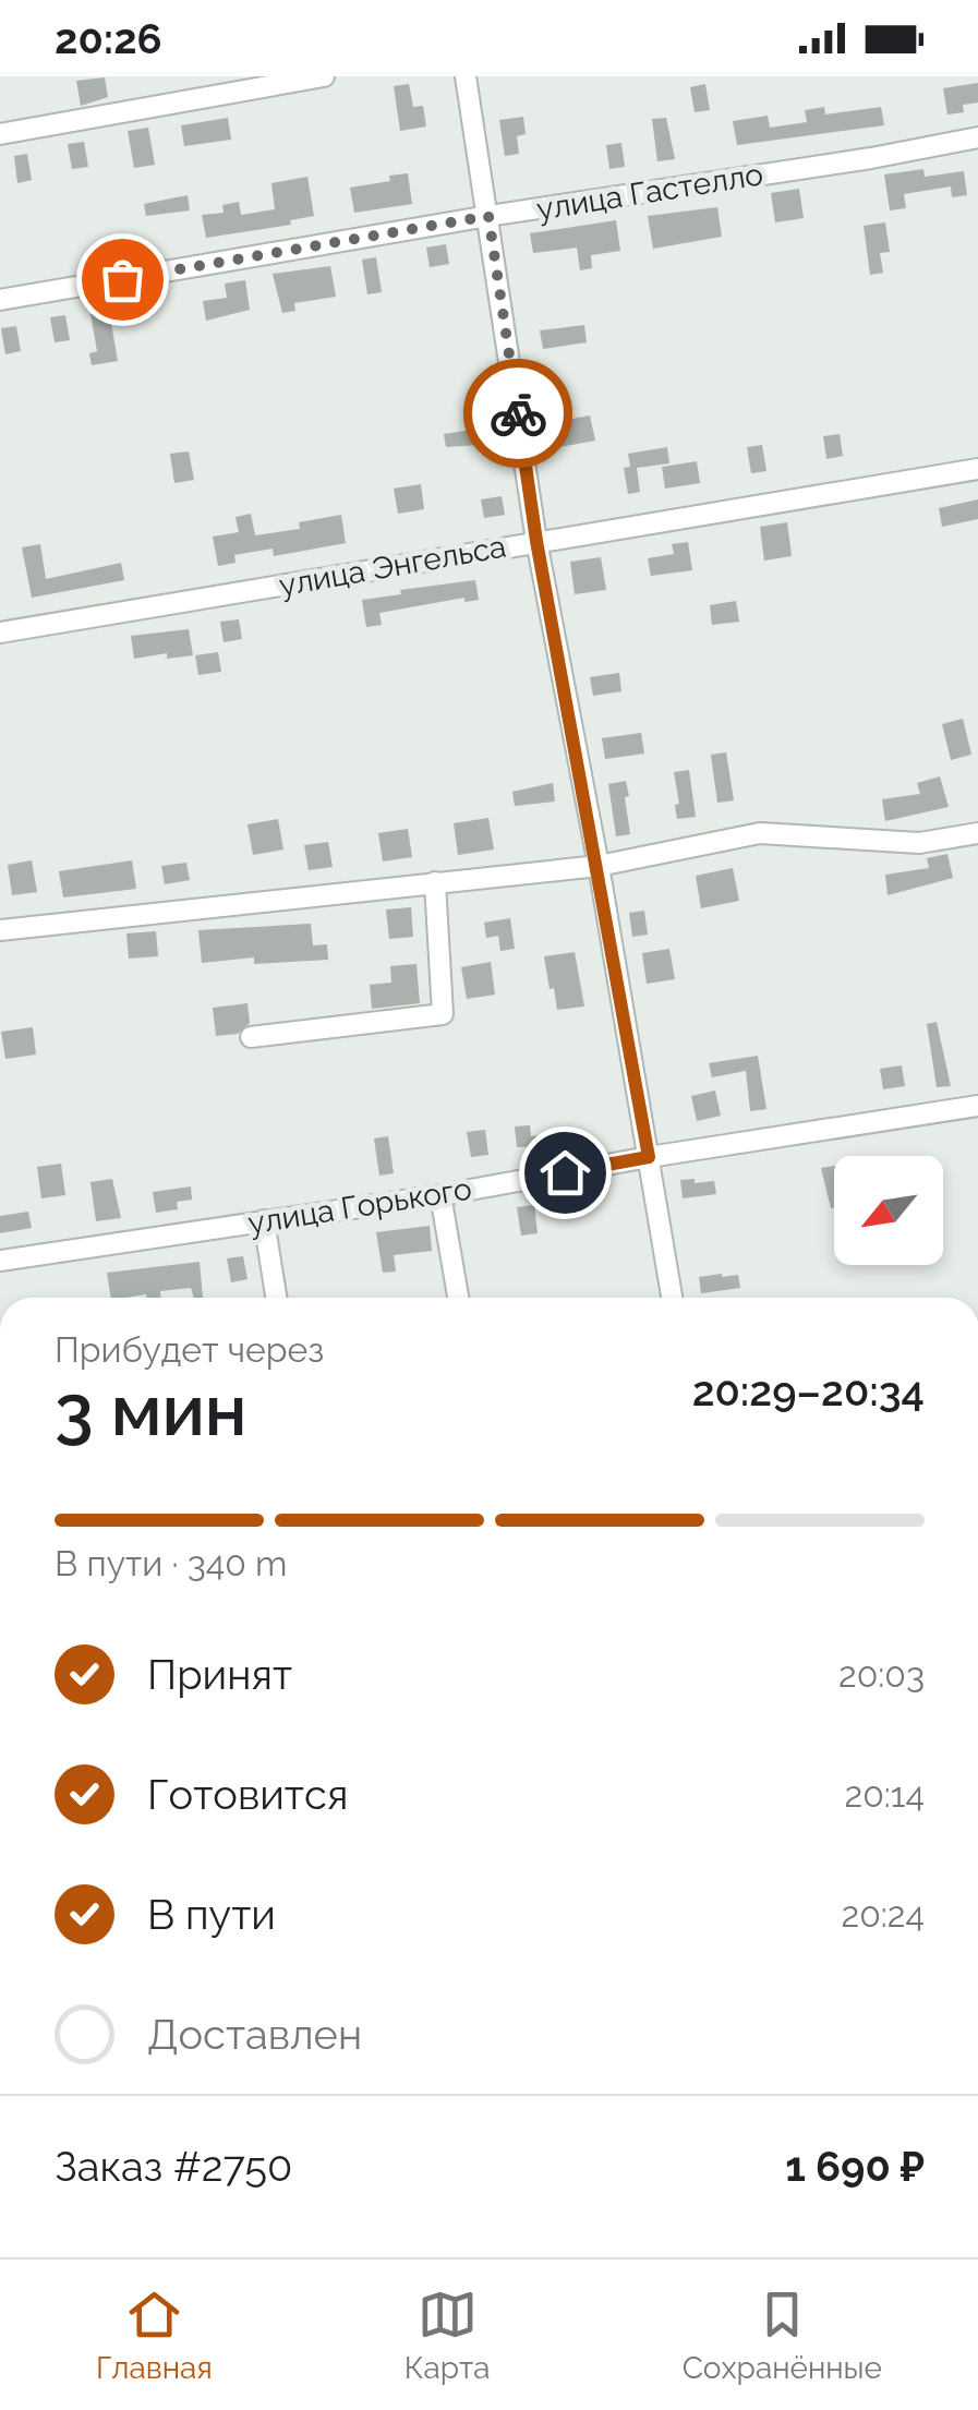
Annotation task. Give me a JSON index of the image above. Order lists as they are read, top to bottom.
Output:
{
  "streets": {
    "street": ["улица Гастелло", "улица Энгельса", "улица Горького"]
  },
  "north": "bottom left",
  "page": {
    "status": "20:26",
    "heading": ["3 мин", "Прибудет через", "20:29–20:34"],
    "panel": ["Заказ #2750", "1 690 ₽"],
    "bar": "В пути · 340 m",
    "list": [
      ["Принят", "20:03"],
      ["Готовится", "20:14"],
      ["В пути", "20:24"],
      "Доставлен"
    ],
    "tabs": ["Главная", "Карта", "Сохранённые"]
  }
}
